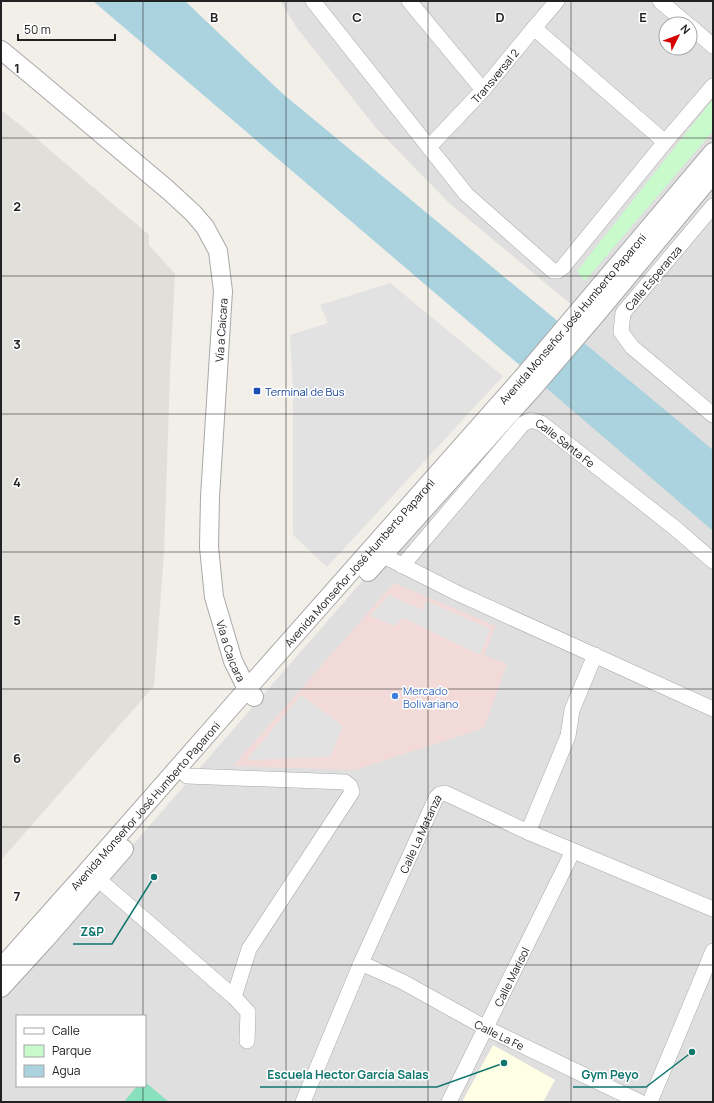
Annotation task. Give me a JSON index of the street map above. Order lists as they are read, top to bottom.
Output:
{
  "streets": {
    "street": [
      "Transversal 2",
      "Calle Esperanza",
      "Avenida Monseñor José Humberto Paparoni",
      "Vía a Caicara",
      "Calle Santa Fe",
      "Calle La Matanza",
      "Calle Marisol",
      "Calle La Fe"
    ]
  },
  "crossings": [
    ["Avenida Monseñor José Humberto Paparoni", "Vía a Caicara"],
    ["Calle La Matanza", "Calle Marisol"],
    ["Calle La Matanza", "Calle La Fe"],
    ["Calle Marisol", "Calle La Fe"]
  ],
  "places": {
    "transit": ["Terminal de Bus"],
    "other": [
      "Mercado Bolivariano",
      "Z&P",
      "Gym Peyo",
      "Escuela Hector García Salas"
    ]
  },
  "legend": ["Calle", "Parque", "Agua"],
  "scale_bar": "50 m",
  "north": "top right",
  "grid": {
    "columns": [
      "B",
      "C",
      "D",
      "E"
    ],
    "rows": [
      "1",
      "2",
      "3",
      "4",
      "5",
      "6",
      "7"
    ]
  }
}
